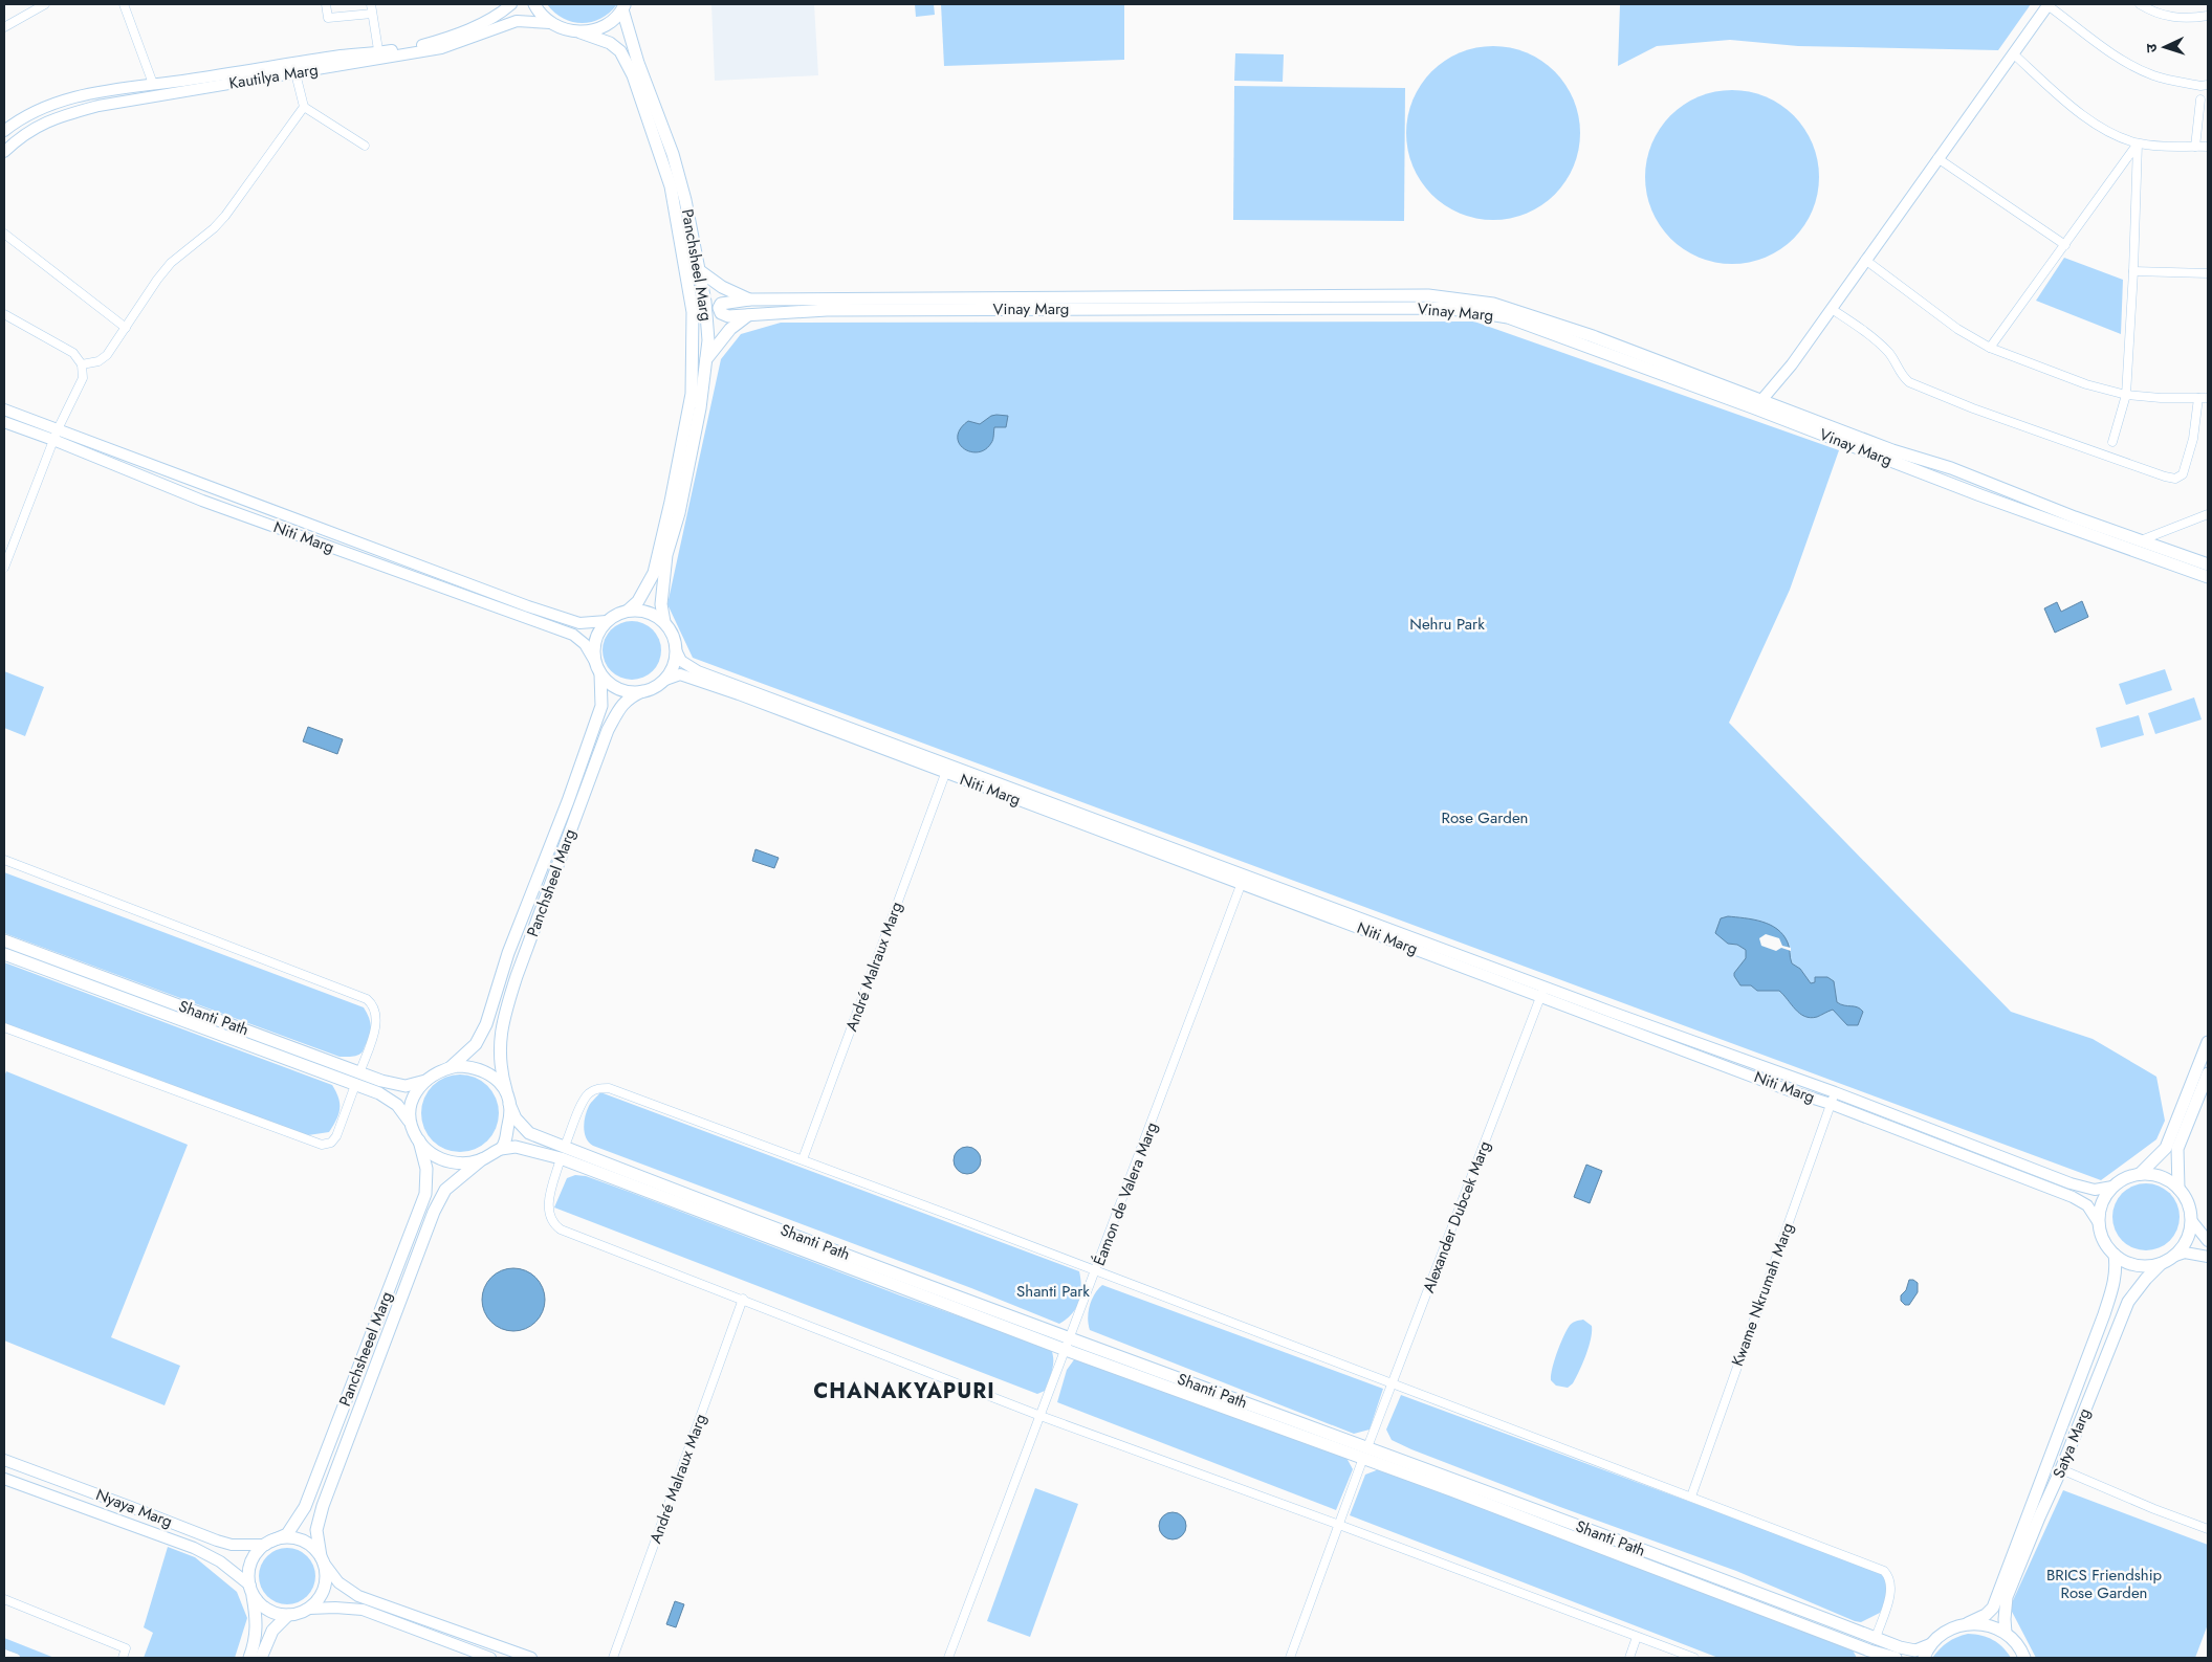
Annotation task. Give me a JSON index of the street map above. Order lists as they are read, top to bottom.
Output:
{
  "streets": {
    "main road": [
      "Panchsheel Marg",
      "Vinay Marg",
      "Shanti Path",
      "Panchsheeel Marg",
      "Satya Marg"
    ],
    "street": [
      "Kautilya Marg",
      "Niti Marg",
      "André Malraux Marg",
      "Éamon de Valera Marg",
      "Alexander Dubcek Marg",
      "Kwame Nkrumah Marg",
      "Nyaya Marg"
    ]
  },
  "crossings": [
    ["Kautilya Marg", "Panchsheel Marg"],
    ["Panchsheel Marg", "Vinay Marg"],
    ["Panchsheel Marg", "Niti Marg"],
    ["Panchsheel Marg", "Shanti Path"],
    ["Panchsheel Marg", "Panchsheeel Marg"],
    ["Niti Marg", "André Malraux Marg"],
    ["Niti Marg", "Éamon de Valera Marg"],
    ["Niti Marg", "Alexander Dubcek Marg"],
    ["Niti Marg", "Kwame Nkrumah Marg"],
    ["Niti Marg", "Satya Marg"],
    ["Shanti Path", "Éamon de Valera Marg"],
    ["Shanti Path", "Alexander Dubcek Marg"],
    ["Shanti Path", "Panchsheeel Marg"],
    ["Shanti Path", "Satya Marg"],
    ["Panchsheeel Marg", "Nyaya Marg"]
  ],
  "districts": ["CHANAKYAPURI"],
  "parks": [
    "Nehru Park",
    "Rose Garden",
    "Shanti Park",
    "BRICS Friendship Rose Garden"
  ],
  "north": "left"
}
